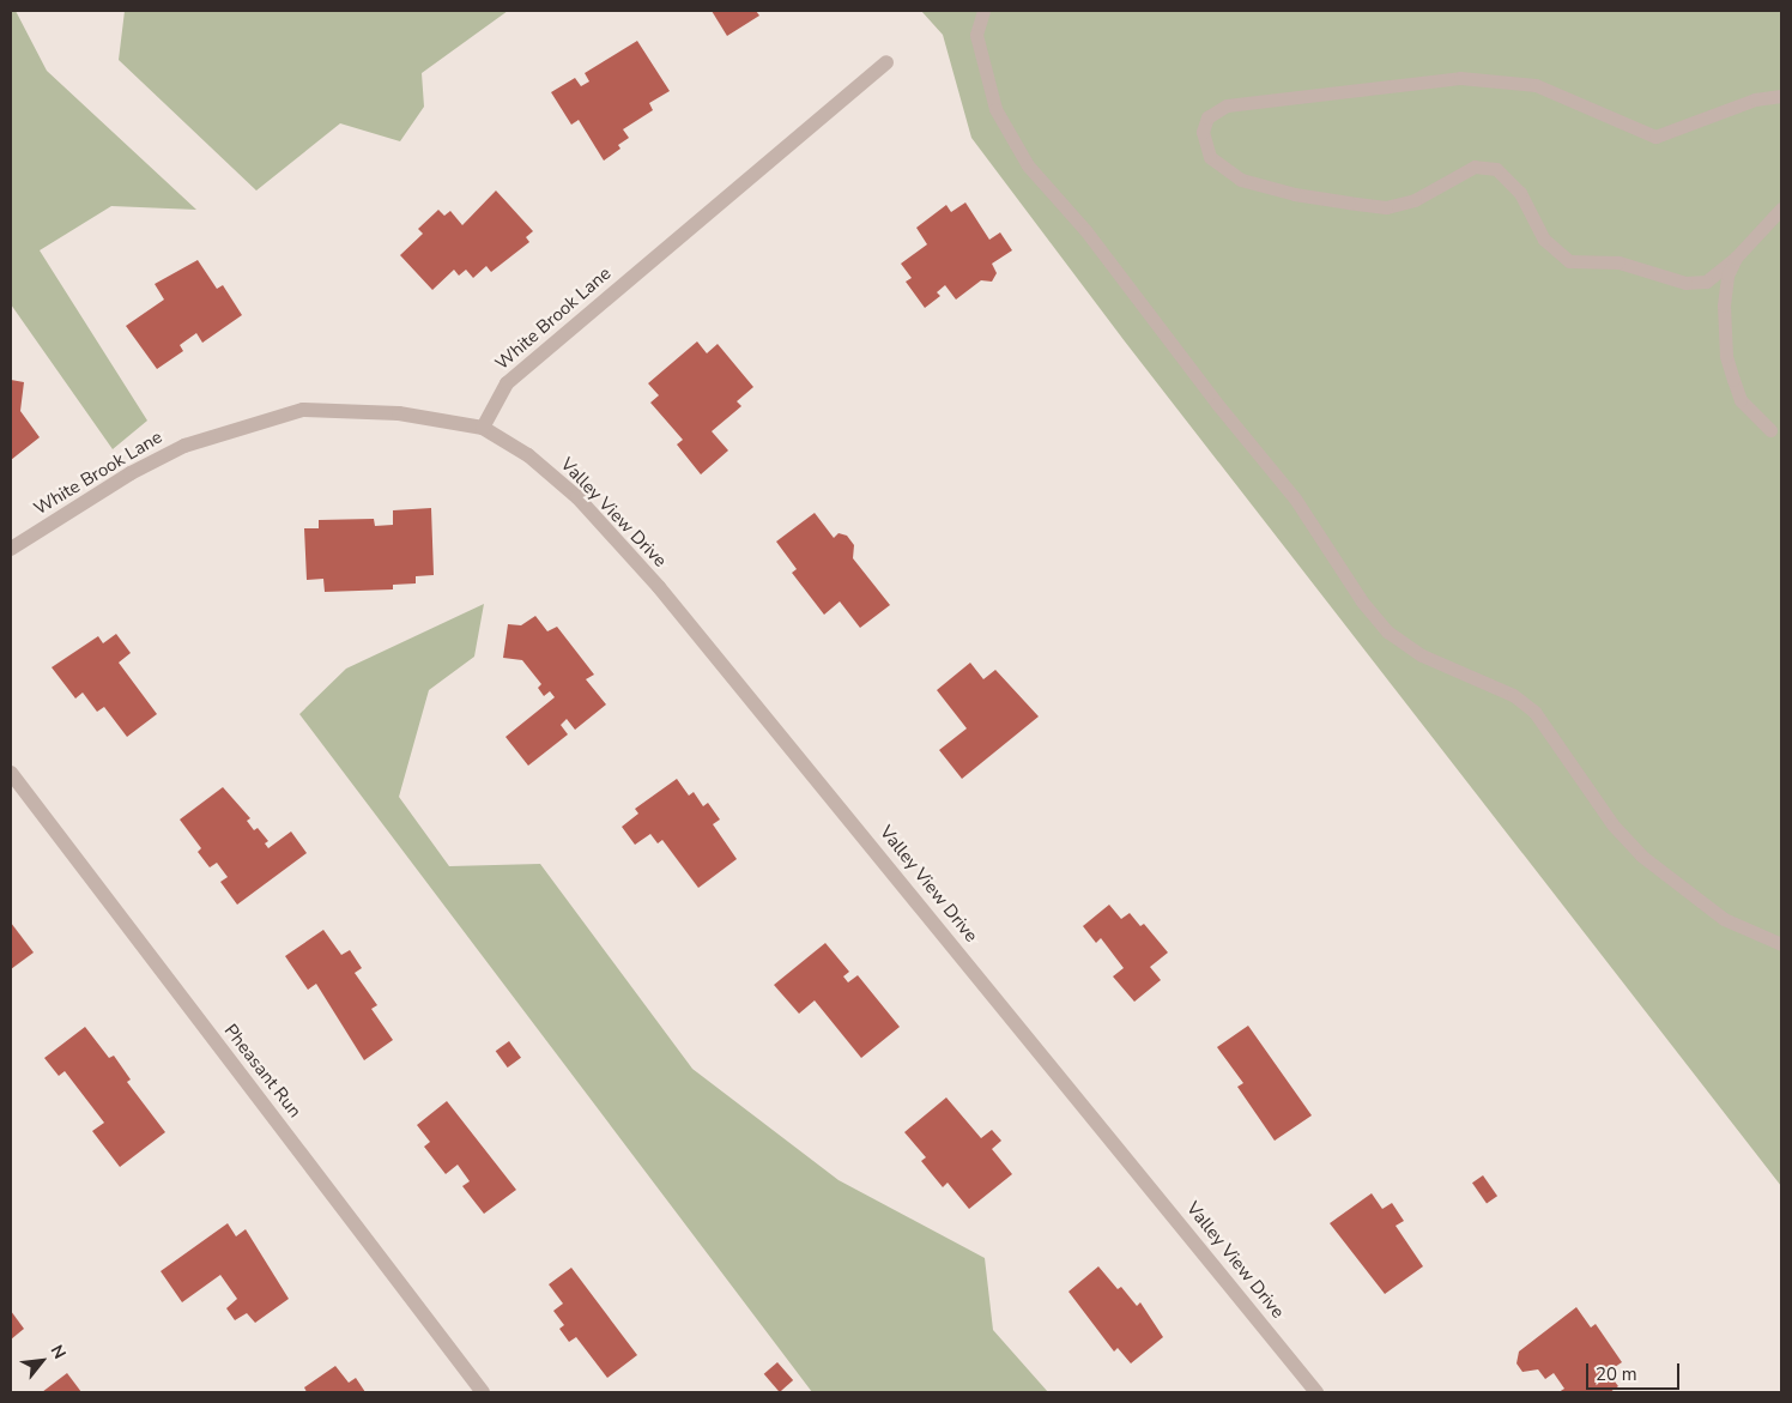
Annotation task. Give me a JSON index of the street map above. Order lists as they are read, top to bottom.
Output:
{
  "streets": {
    "street": ["White Brook Lane", "Valley View Drive", "Pheasant Run"]
  },
  "crossings": [
    ["White Brook Lane", "Valley View Drive"]
  ],
  "scale_bar": "20 m",
  "north": "top right"
}
